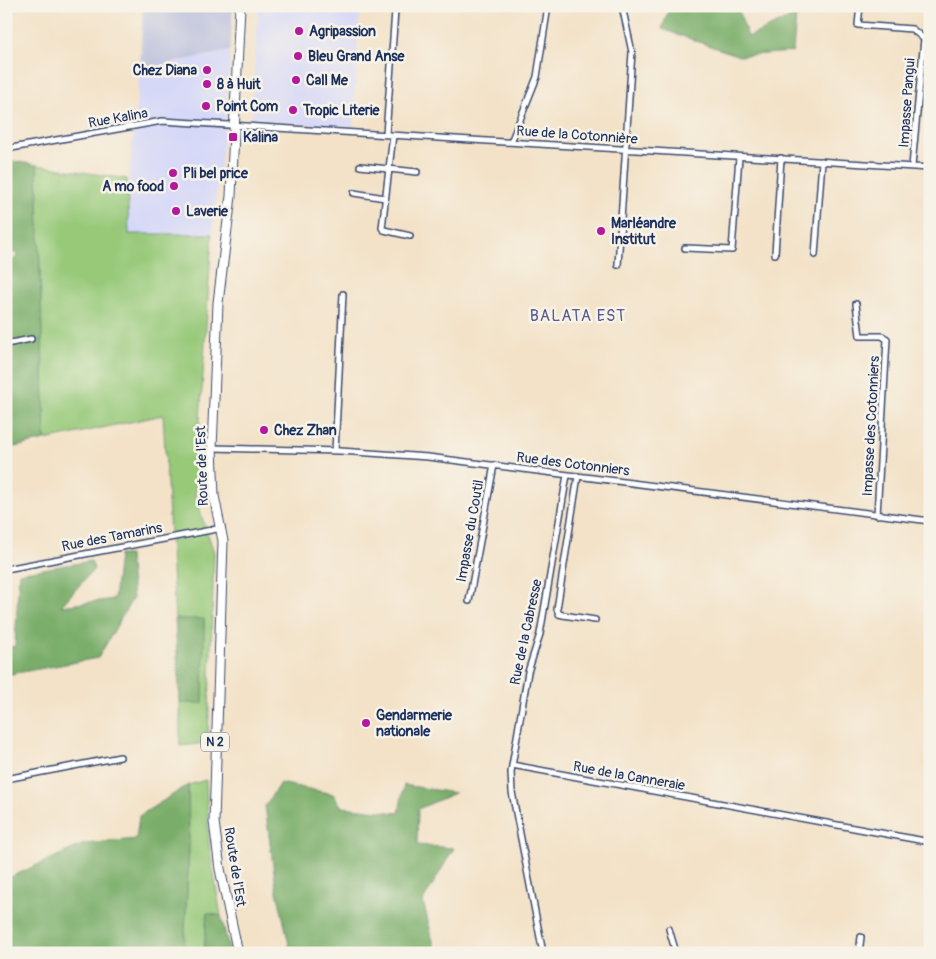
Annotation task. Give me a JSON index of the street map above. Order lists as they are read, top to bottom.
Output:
{
  "streets": {
    "main road": ["Route de l'Est", "N 2"],
    "street": [
      "Impasse Pangui",
      "Rue Kalina",
      "Rue de la Cotonnière",
      "Impasse des Cotonniers",
      "Rue des Cotonniers",
      "Impasse du Coutil",
      "Rue des Tamarins",
      "Rue de la Cabresse",
      "Rue de la Canneraie"
    ]
  },
  "crossings": [
    ["Impasse Pangui", "Rue de la Cotonnière"],
    ["Rue Kalina", "Rue de la Cotonnière"],
    ["Rue Kalina", "Route de l'Est"],
    ["Rue de la Cotonnière", "Route de l'Est"],
    ["Impasse des Cotonniers", "Rue des Cotonniers"],
    ["Rue des Cotonniers", "Route de l'Est"],
    ["Rue des Cotonniers", "Impasse du Coutil"],
    ["Rue des Cotonniers", "Rue de la Cabresse"],
    ["Route de l'Est", "Rue des Tamarins"],
    ["Rue de la Cabresse", "Rue de la Canneraie"]
  ],
  "districts": ["BALATA EST"],
  "places": {
    "other": [
      "Agripassion",
      "Bleu Grand Anse",
      "Chez Diana",
      "Call Me",
      "8 à Huit",
      "Point Com",
      "Tropic Literie",
      "Pli bel price",
      "A mo food",
      "Laverie",
      "Marléandre Institut",
      "Chez Zhan",
      "Gendarmerie nationale"
    ],
    "transit": ["Kalina"]
  }
}
